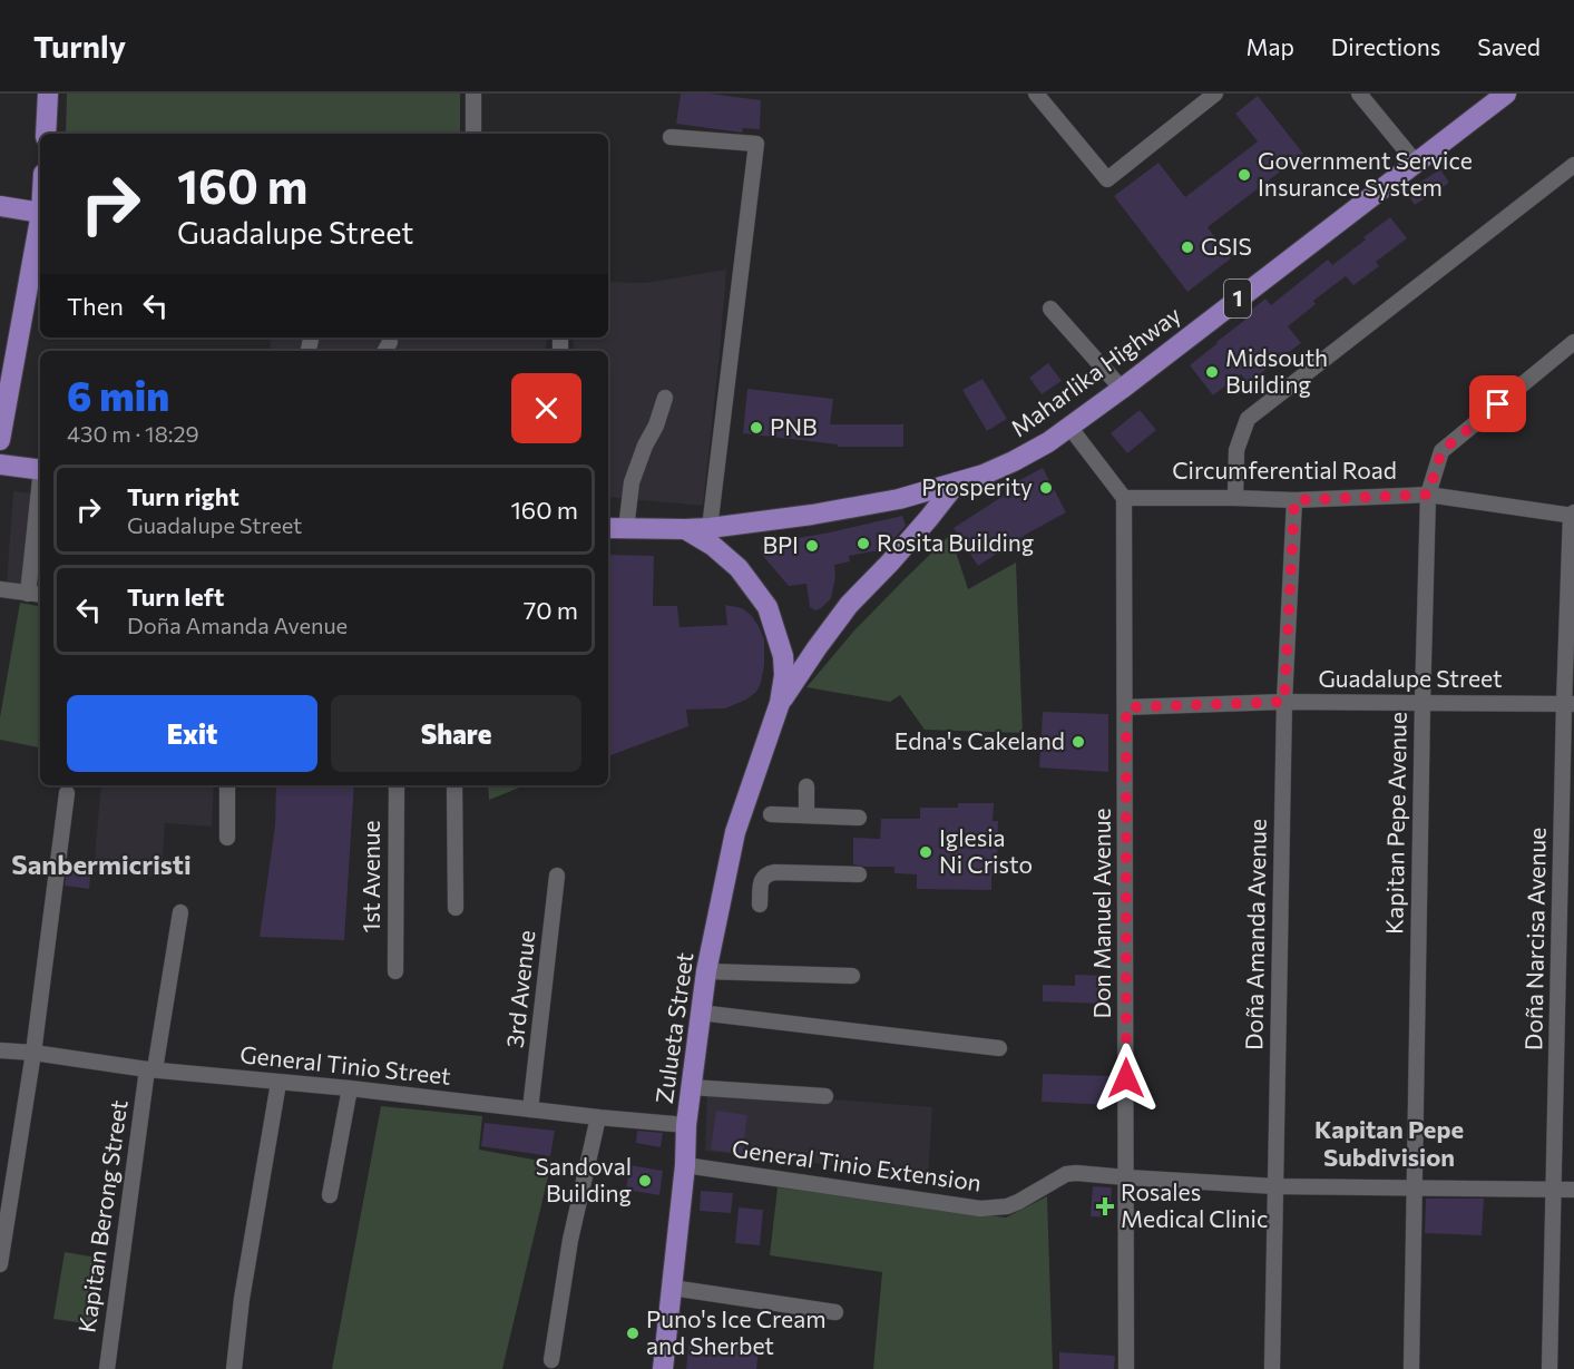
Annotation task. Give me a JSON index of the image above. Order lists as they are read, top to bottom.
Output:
{
  "streets": {
    "main road": ["1", "Maharlika Highway", "Zulueta Street"],
    "street": [
      "Circumferential Road",
      "Guadalupe Street",
      "Kapitan Pepe Avenue",
      "1st Avenue",
      "Don Manuel Avenue",
      "Doña Amanda Avenue",
      "Doña Narcisa Avenue",
      "3rd Avenue",
      "General Tinio Street",
      "General Tinio Extension",
      "Kapitan Berong Street"
    ]
  },
  "crossings": [
    ["Maharlika Highway", "Zulueta Street"],
    ["Circumferential Road", "Kapitan Pepe Avenue"],
    ["Circumferential Road", "Don Manuel Avenue"],
    ["Circumferential Road", "Doña Amanda Avenue"],
    ["Circumferential Road", "Doña Narcisa Avenue"],
    ["Guadalupe Street", "Kapitan Pepe Avenue"],
    ["Guadalupe Street", "Don Manuel Avenue"],
    ["Guadalupe Street", "Doña Amanda Avenue"],
    ["Guadalupe Street", "Doña Narcisa Avenue"],
    ["Kapitan Pepe Avenue", "General Tinio Extension"],
    ["Don Manuel Avenue", "General Tinio Extension"],
    ["Doña Amanda Avenue", "General Tinio Extension"],
    ["Doña Narcisa Avenue", "General Tinio Extension"],
    ["3rd Avenue", "General Tinio Street"],
    ["Zulueta Street", "General Tinio Street"],
    ["Zulueta Street", "General Tinio Extension"],
    ["General Tinio Street", "Kapitan Berong Street"]
  ],
  "districts": ["Sanbermicristi", "Kapitan Pepe Subdivision"],
  "places": {
    "other": [
      "Government Service Insurance System",
      "GSIS",
      "Midsouth Building",
      "PNB",
      "Prosperity",
      "Rosita Building",
      "BPI",
      "Edna's Cakeland",
      "Iglesia Ni Cristo",
      "Sandoval Building",
      "Puno's Ice Cream and Sherbet"
    ],
    "health": ["Rosales Medical Clinic"]
  },
  "page": {
    "header": "Turnly",
    "nav": ["Map", "Directions", "Saved"],
    "turn": ["160 m", "Guadalupe Street"],
    "then": "Then",
    "heading": ["6 min", "430 m · 18:29"],
    "list": [
      {
        "name": "Turn right",
        "note": "Guadalupe Street",
        "value": "160 m"
      },
      {
        "name": "Turn left",
        "note": "Doña Amanda Avenue",
        "value": "70 m"
      }
    ],
    "buttons": ["Exit", "Share"]
  }
}
